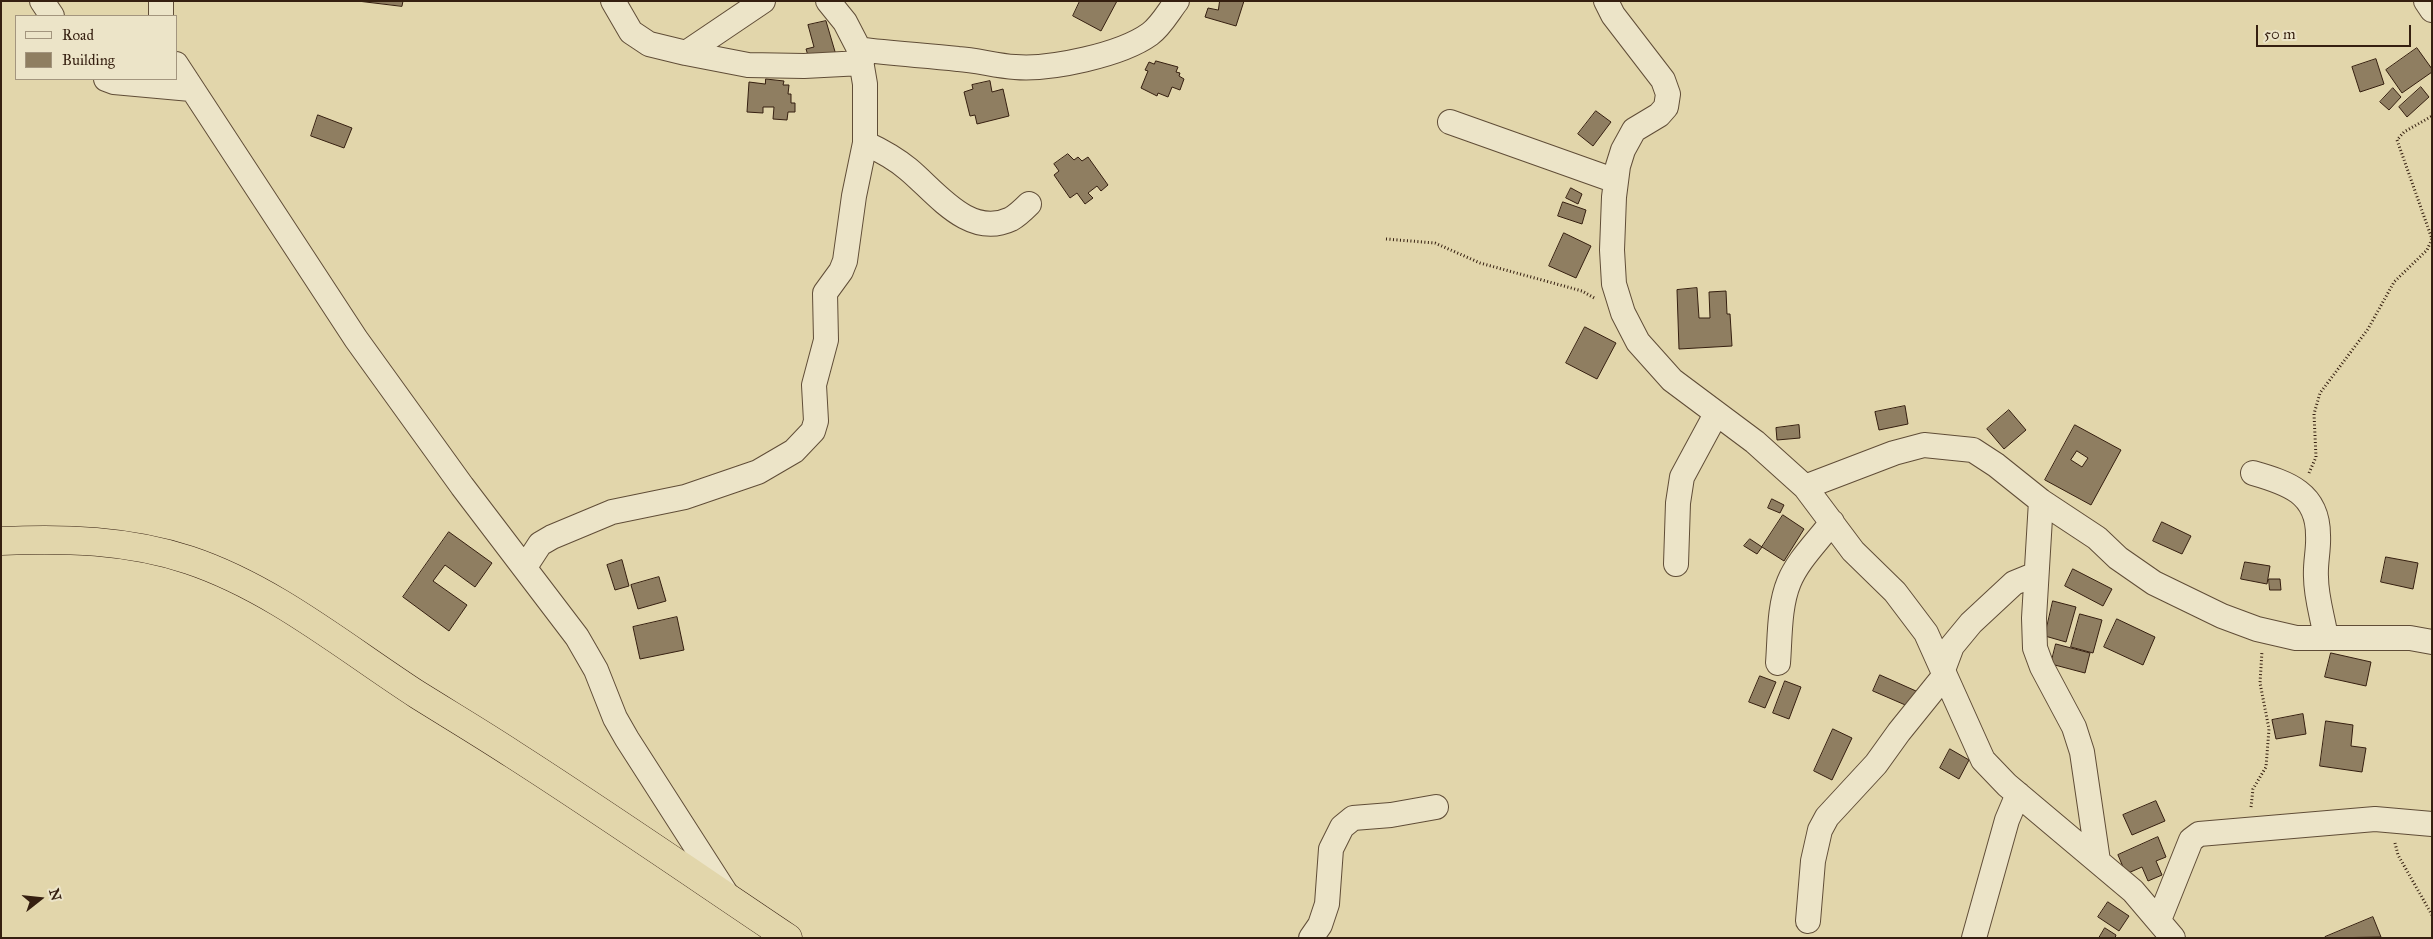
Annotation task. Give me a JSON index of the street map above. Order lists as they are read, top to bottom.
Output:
{
  "legend": ["Road", "Building"],
  "scale_bar": "50 m",
  "north": "right"
}
